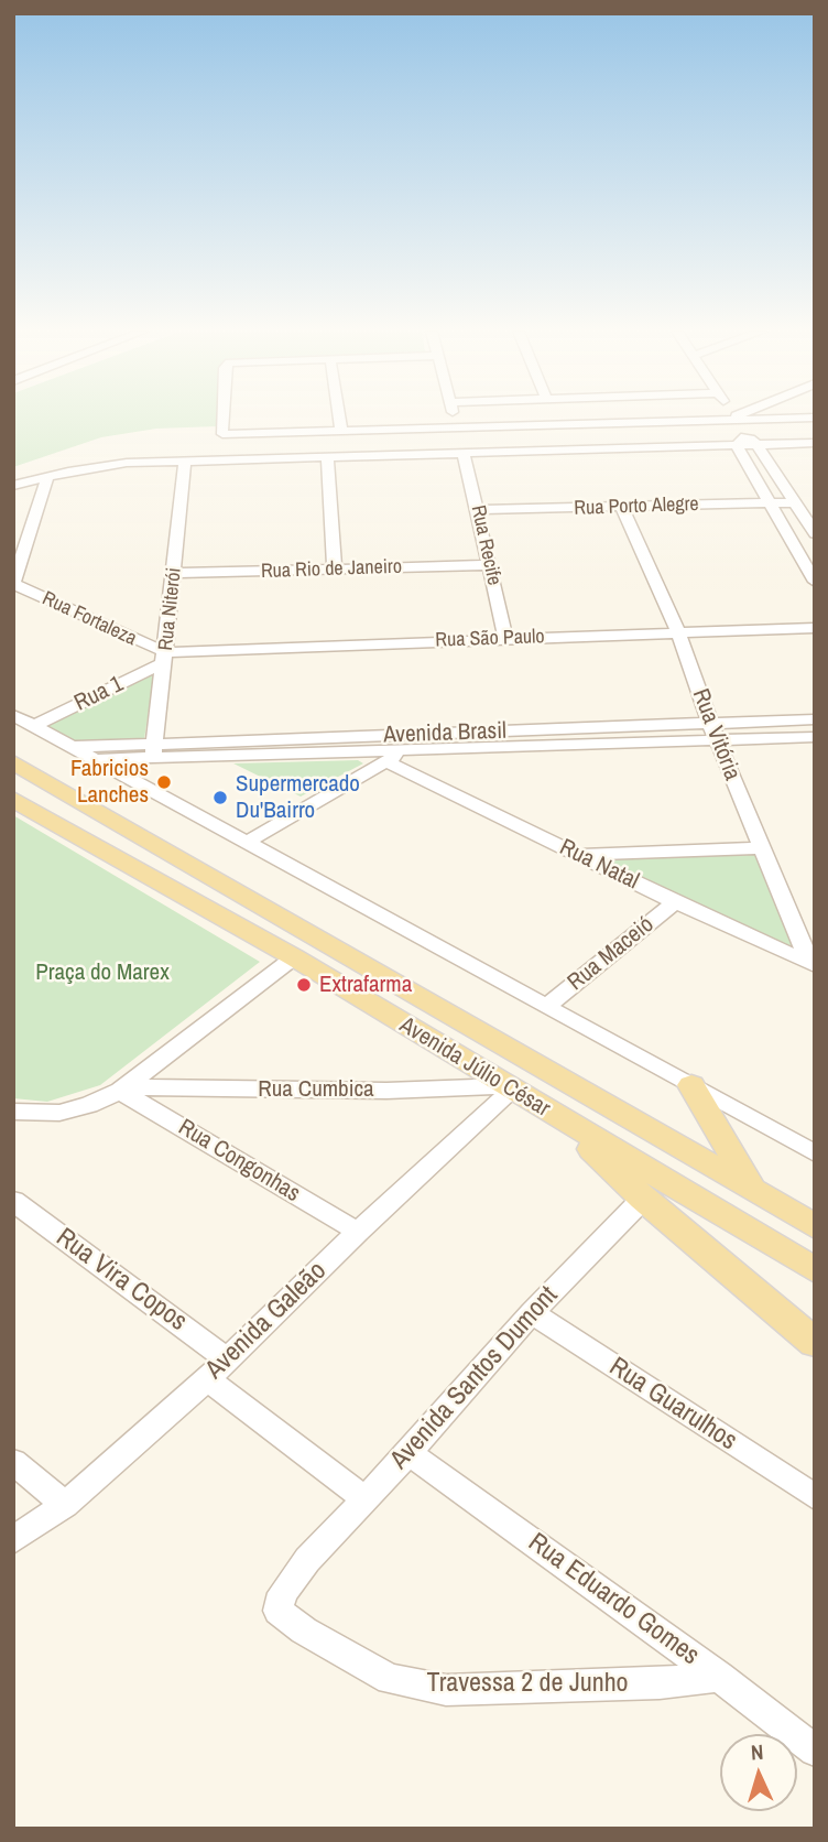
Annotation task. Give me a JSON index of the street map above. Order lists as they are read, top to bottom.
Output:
{
  "streets": {
    "main road": ["Avenida Júlio César"],
    "street": [
      "Rua Porto Alegre",
      "Rua Recife",
      "Rua Rio de Janeiro",
      "Rua Niterói",
      "Rua Fortaleza",
      "Rua São Paulo",
      "Rua 1",
      "Avenida Brasil",
      "Rua Vitória",
      "Rua Natal",
      "Rua Maceió",
      "Rua Cumbica",
      "Rua Congonhas",
      "Rua Vira Copos",
      "Avenida Galeão",
      "Avenida Santos Dumont",
      "Rua Guarulhos",
      "Rua Eduardo Gomes",
      "Travessa 2 de Junho"
    ]
  },
  "crossings": [
    ["Rua Porto Alegre", "Rua Recife"],
    ["Rua Porto Alegre", "Rua Vitória"],
    ["Rua Recife", "Rua Rio de Janeiro"],
    ["Rua Recife", "Rua São Paulo"],
    ["Rua Rio de Janeiro", "Rua Niterói"],
    ["Rua Niterói", "Rua Fortaleza"],
    ["Rua Niterói", "Rua São Paulo"],
    ["Rua Niterói", "Rua 1"],
    ["Rua Niterói", "Avenida Brasil"],
    ["Rua Fortaleza", "Rua São Paulo"],
    ["Rua Fortaleza", "Rua 1"],
    ["Rua São Paulo", "Rua 1"],
    ["Rua São Paulo", "Rua Vitória"],
    ["Avenida Brasil", "Rua Vitória"],
    ["Avenida Brasil", "Rua Natal"],
    ["Rua Vitória", "Rua Natal"],
    ["Rua Natal", "Rua Maceió"],
    ["Avenida Júlio César", "Rua Cumbica"],
    ["Avenida Júlio César", "Avenida Galeão"],
    ["Rua Cumbica", "Rua Congonhas"],
    ["Rua Cumbica", "Avenida Galeão"],
    ["Rua Congonhas", "Avenida Galeão"],
    ["Rua Vira Copos", "Avenida Galeão"],
    ["Avenida Santos Dumont", "Rua Guarulhos"],
    ["Avenida Santos Dumont", "Rua Eduardo Gomes"],
    ["Avenida Santos Dumont", "Travessa 2 de Junho"],
    ["Rua Eduardo Gomes", "Travessa 2 de Junho"]
  ],
  "parks": ["Praça do Marex"],
  "places": ["Fabricios Lanches", "Supermercado Du'Bairro", "Extrafarma"],
  "north": "top"
}
